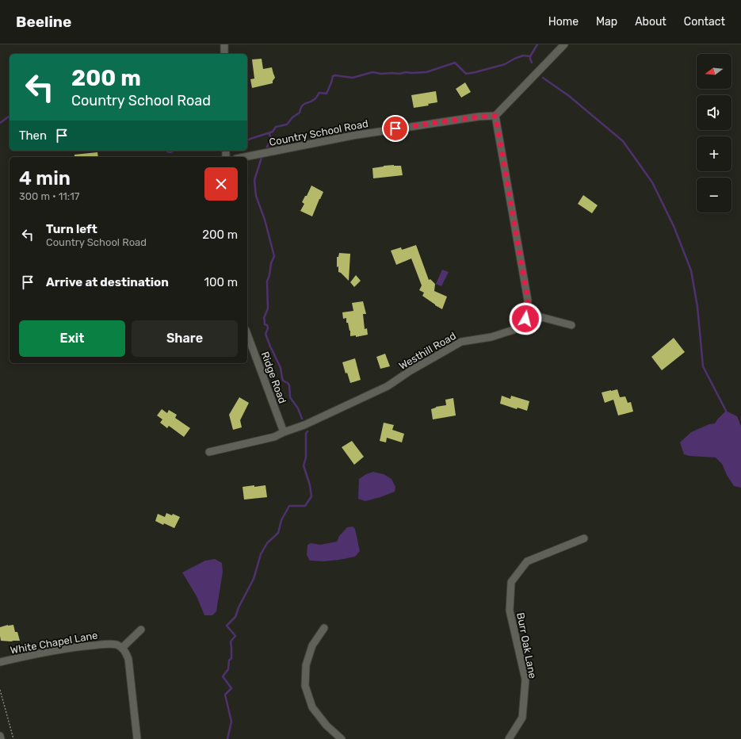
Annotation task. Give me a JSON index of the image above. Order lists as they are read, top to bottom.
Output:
{
  "streets": {
    "street": [
      "Country School Road",
      "Westhill Road",
      "Ridge Road",
      "White Chapel Lane",
      "Burr Oak Lane"
    ]
  },
  "crossings": [
    ["Country School Road", "Westhill Road"],
    ["Westhill Road", "Ridge Road"]
  ],
  "north": "left",
  "page": {
    "header": "Beeline",
    "nav": [
      "Home",
      "Map",
      "About",
      "Contact"
    ],
    "map_buttons": ["+", "−"],
    "turn": ["200 m", "Country School Road"],
    "then": "Then",
    "heading": ["4 min", "300 m · 11:17"],
    "list": [
      {
        "name": "Turn left",
        "note": "Country School Road",
        "value": "200 m"
      },
      {
        "name": "Arrive at destination",
        "value": "100 m"
      }
    ],
    "buttons": ["Exit", "Share"]
  }
}
